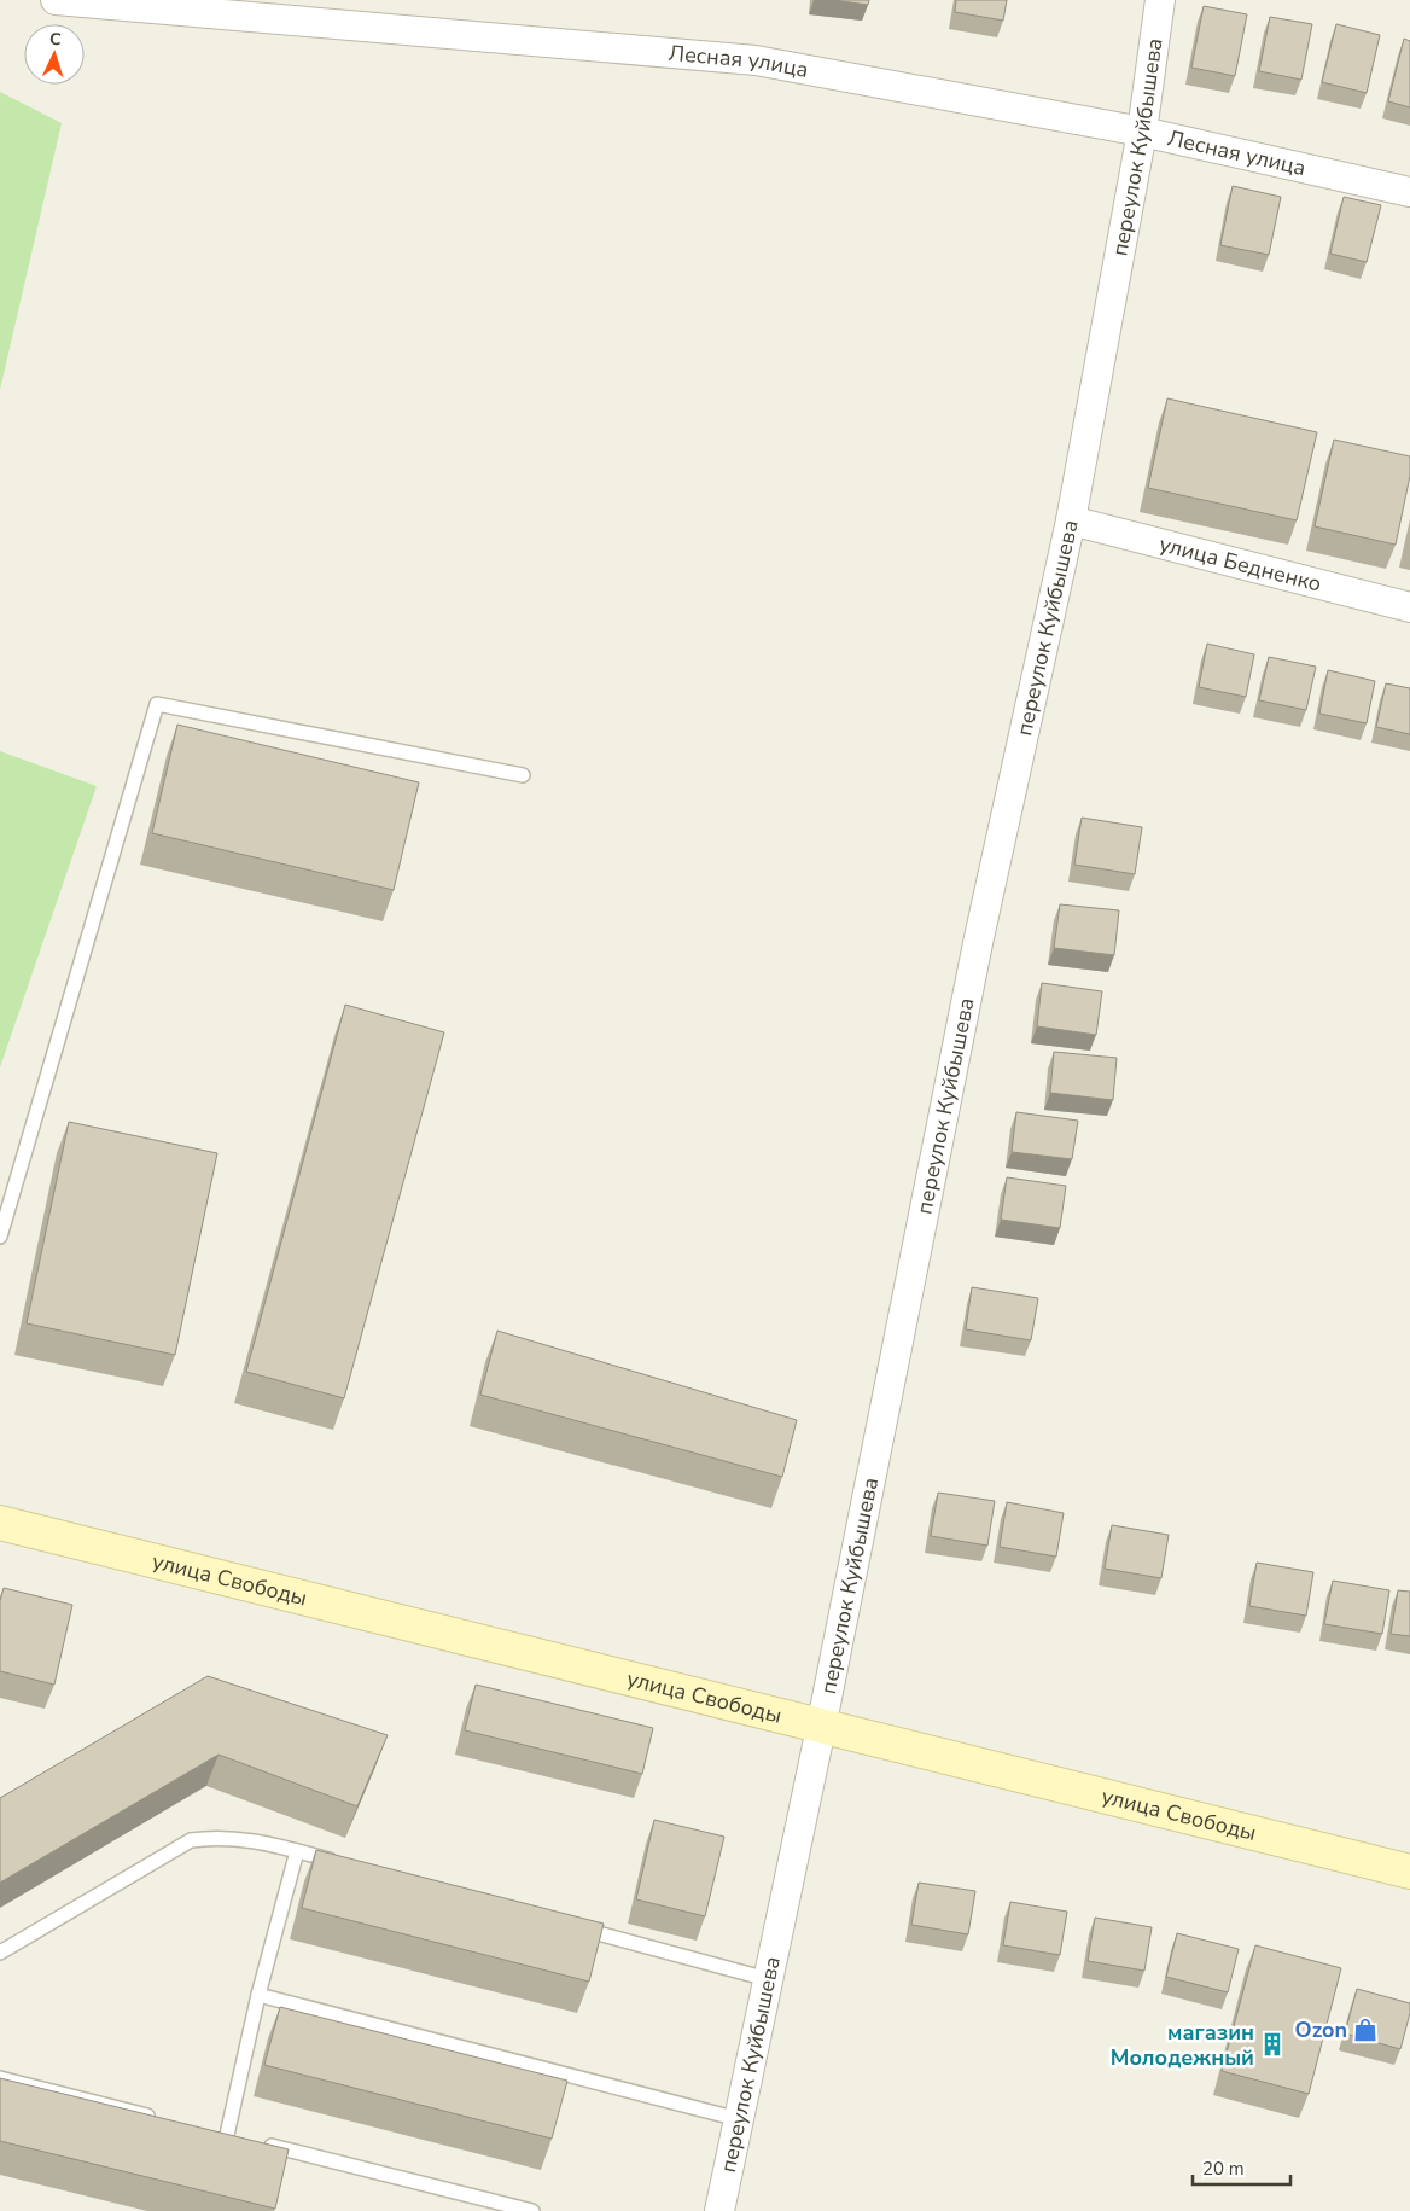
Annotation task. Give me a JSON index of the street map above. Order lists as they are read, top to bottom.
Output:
{
  "streets": {
    "main road": ["улица Свободы"],
    "street": ["Лесная улица", "переулок Куйбышева", "улица Бедненко"]
  },
  "crossings": [
    ["Лесная улица", "переулок Куйбышева"],
    ["переулок Куйбышева", "улица Бедненко"],
    ["переулок Куйбышева", "улица Свободы"]
  ],
  "places": {
    "shop": ["Ozon"],
    "building": ["магазин Молодежный"]
  },
  "scale_bar": "20 m",
  "north": "top"
}
